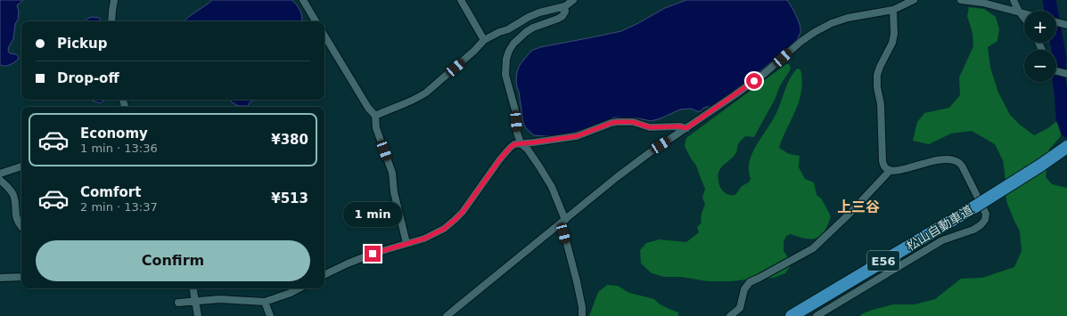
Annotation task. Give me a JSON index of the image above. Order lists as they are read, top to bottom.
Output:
{
  "streets": {
    "highway": ["松山自動車道", "E56"]
  },
  "districts": ["上三谷"],
  "page": {
    "map_buttons": ["+", "−"],
    "banner": ["Pickup", "Drop-off"],
    "list": [
      {
        "name": "Economy",
        "note": "1 min · 13:36",
        "value": "¥380"
      },
      {
        "name": "Comfort",
        "note": "2 min · 13:37",
        "value": "¥513"
      }
    ],
    "bubble": "1 min",
    "buttons": "Confirm"
  }
}
